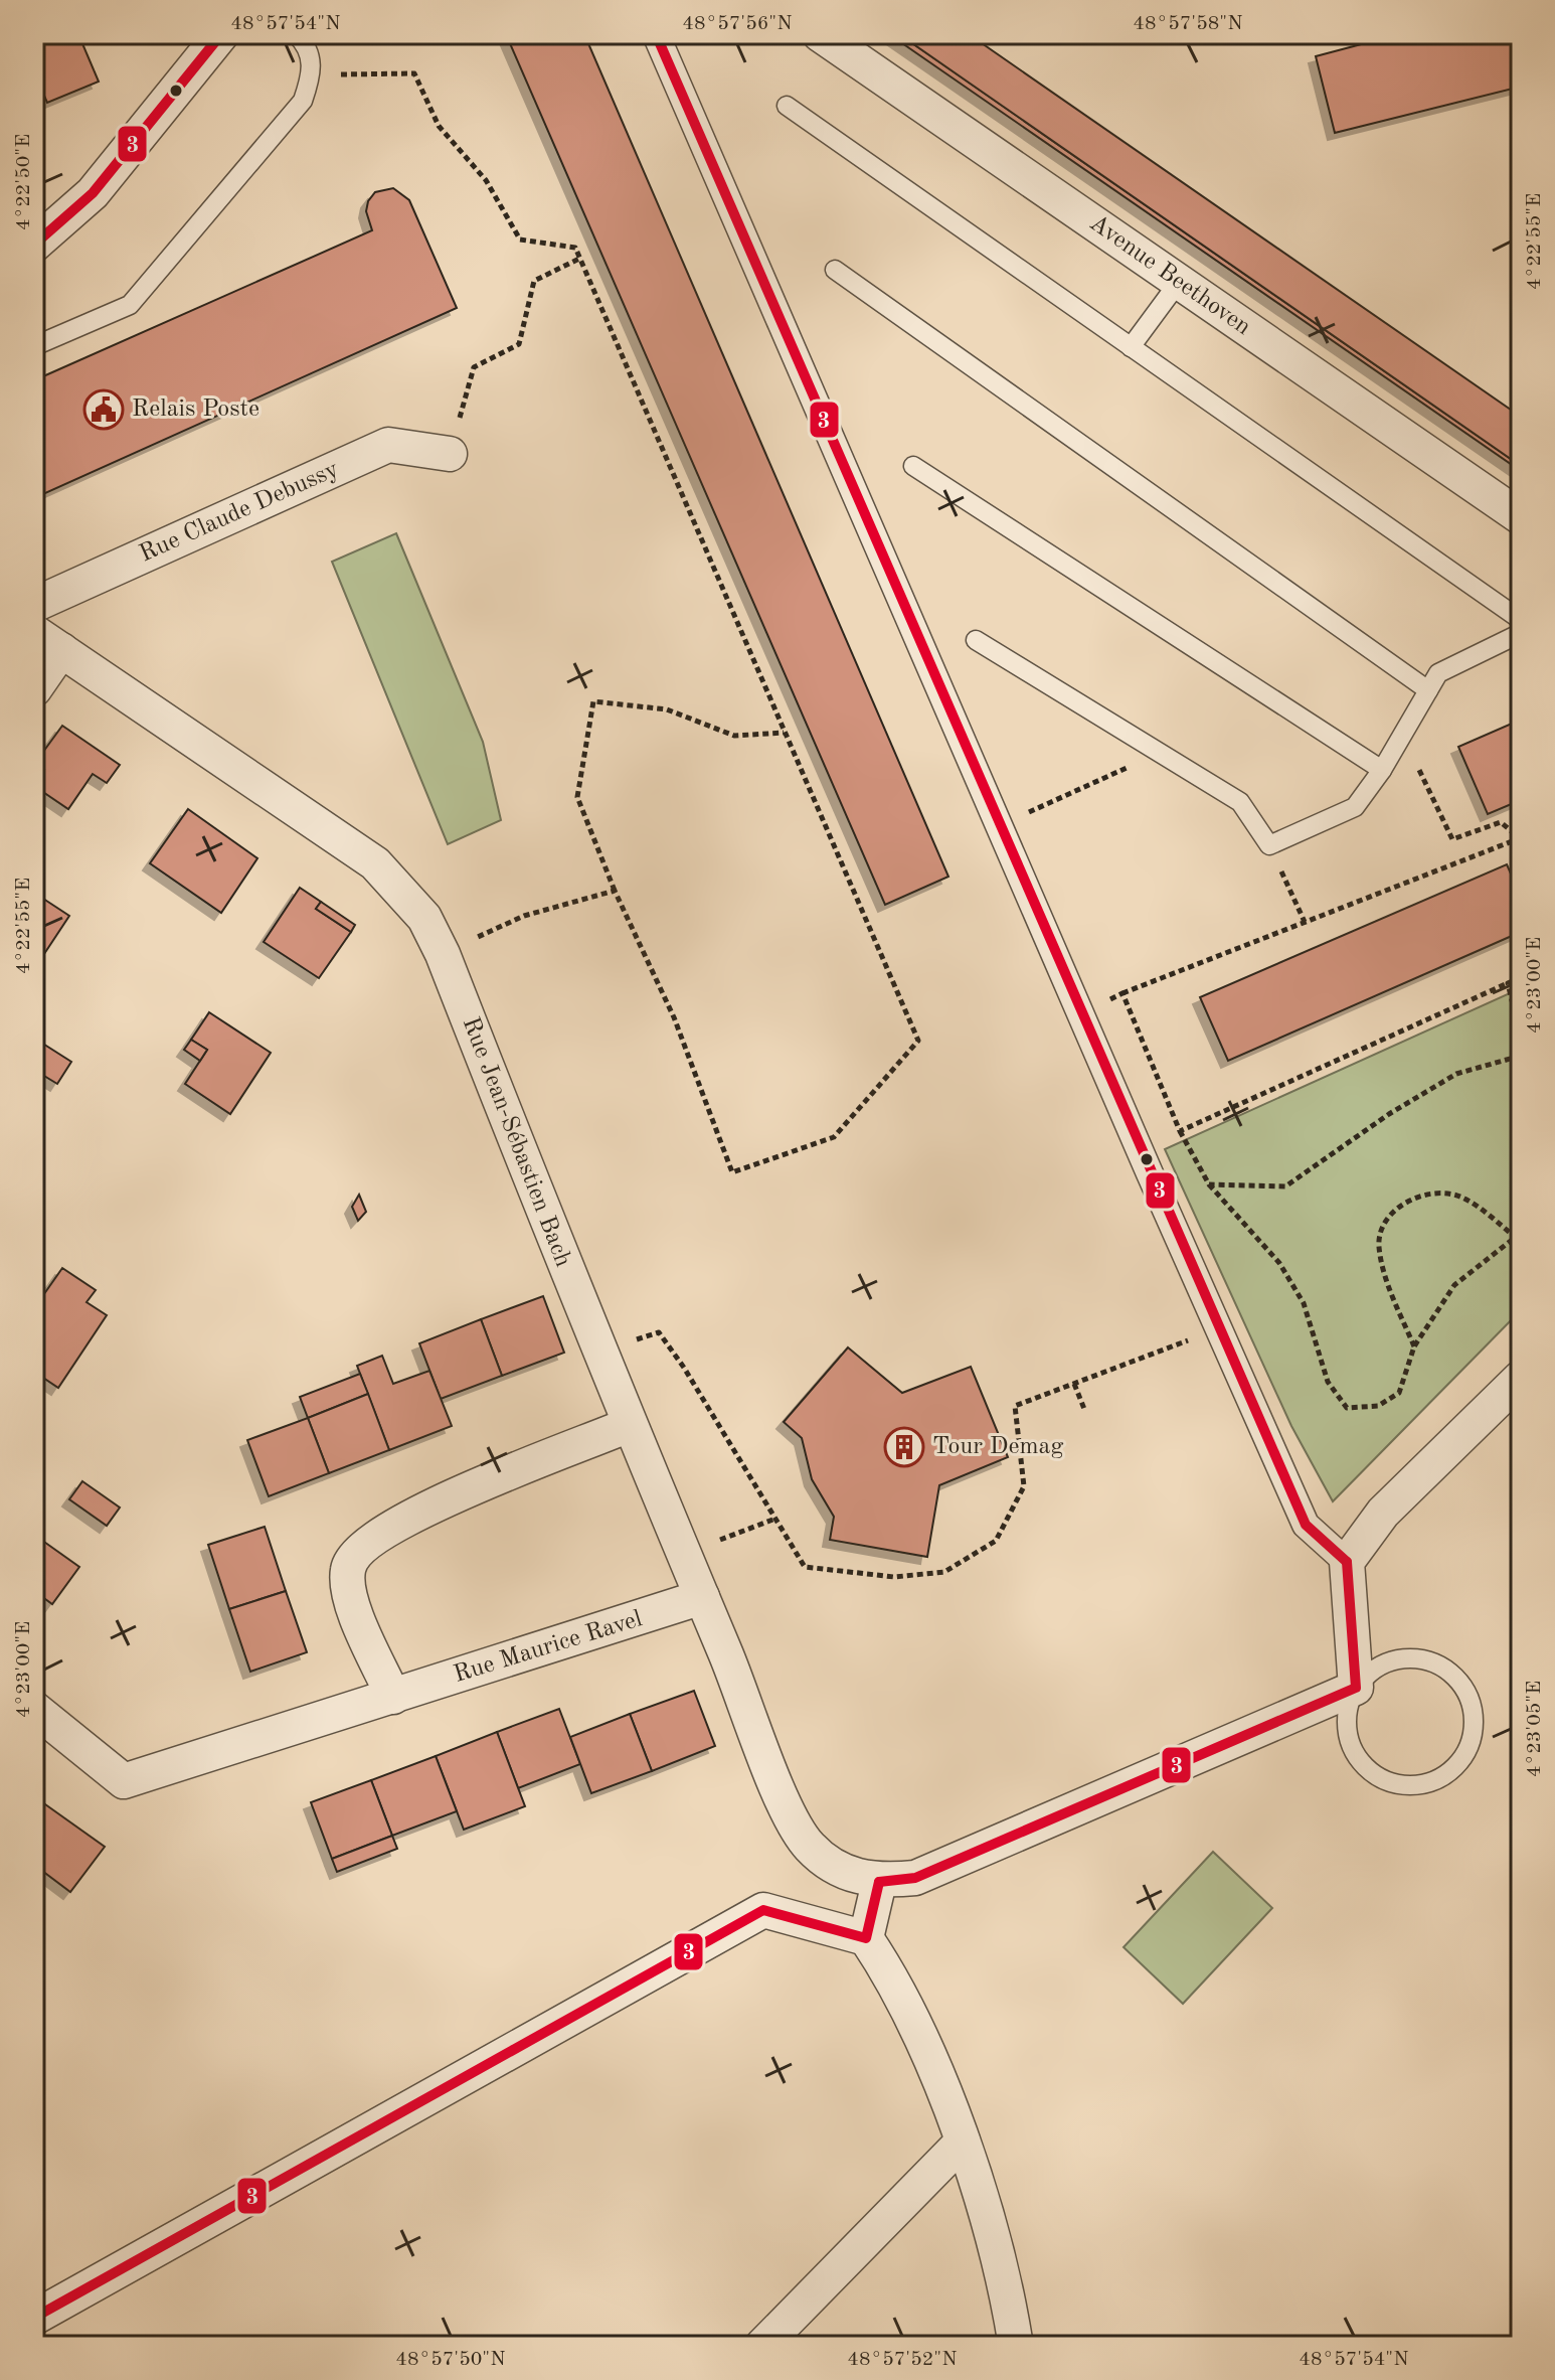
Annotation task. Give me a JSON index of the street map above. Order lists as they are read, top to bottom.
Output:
{
  "streets": {
    "street": [
      "Avenue Beethoven",
      "Rue Claude Debussy",
      "Rue Jean-Sébastien Bach",
      "Rue Maurice Ravel"
    ]
  },
  "crossings": [
    ["Rue Jean-Sébastien Bach", "Rue Maurice Ravel"]
  ],
  "places": {
    "public building": ["Relais Poste"],
    "building": ["Tour Demag"]
  },
  "lines": ["transit line 3"],
  "coordinates": [
    "48°57'54\"N",
    "48°57'56\"N",
    "48°57'58\"N",
    "4°22'50\"E",
    "4°22'55\"E",
    "4°23'00\"E",
    "4°23'05\"E",
    "48°57'50\"N",
    "48°57'52\"N"
  ]
}
